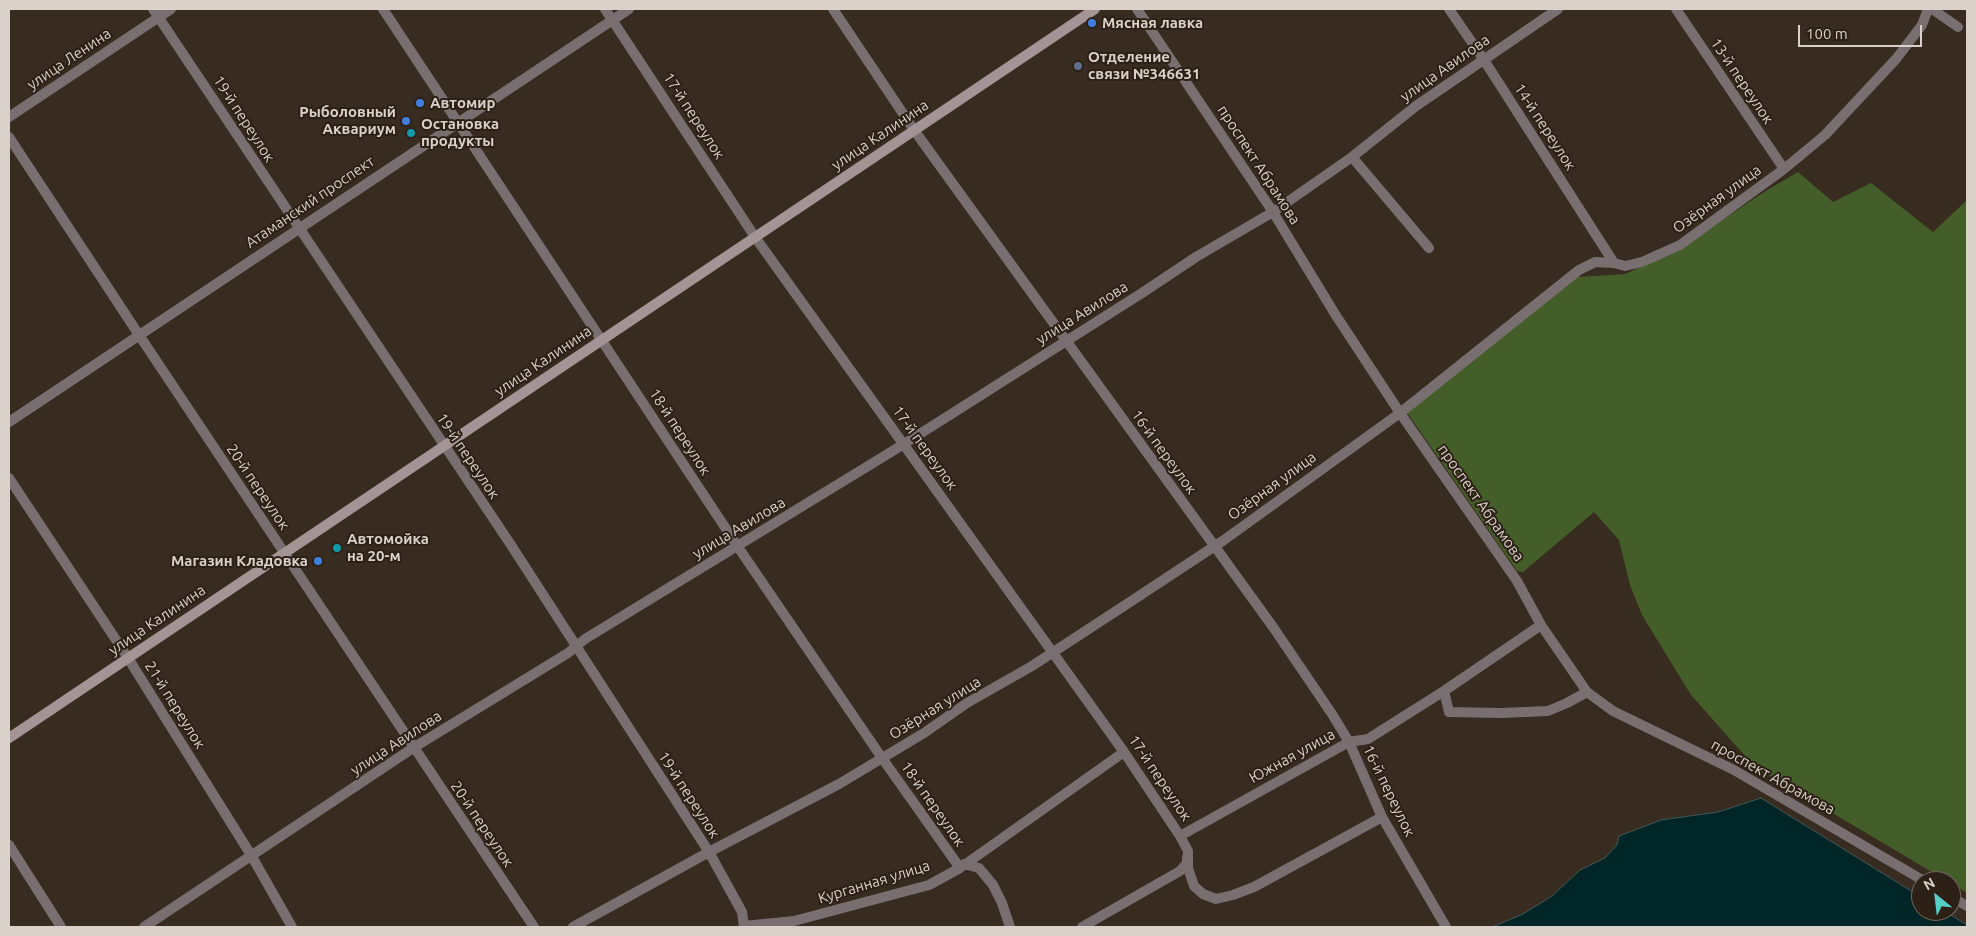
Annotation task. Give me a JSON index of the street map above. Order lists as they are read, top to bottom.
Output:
{
  "streets": {
    "main road": ["улица Калинина"],
    "street": [
      "улица Ленина",
      "улица Авилова",
      "13-й переулок",
      "17-й переулок",
      "19-й переулок",
      "14-й переулок",
      "проспект Абрамова",
      "Озёрная улица",
      "Атаманский проспект",
      "18-й переулок",
      "16-й переулок",
      "20-й переулок",
      "21-й переулок",
      "Южная улица",
      "Курганная улица"
    ]
  },
  "crossings": [
    ["улица Ленина", "19-й переулок"],
    ["улица Авилова", "17-й переулок"],
    ["улица Авилова", "19-й переулок"],
    ["улица Авилова", "14-й переулок"],
    ["улица Авилова", "проспект Абрамова"],
    ["улица Авилова", "18-й переулок"],
    ["улица Авилова", "16-й переулок"],
    ["улица Авилова", "20-й переулок"],
    ["улица Авилова", "21-й переулок"],
    ["13-й переулок", "Озёрная улица"],
    ["17-й переулок", "улица Калинина"],
    ["17-й переулок", "Озёрная улица"],
    ["17-й переулок", "Атаманский проспект"],
    ["17-й переулок", "16-й переулок"],
    ["17-й переулок", "Южная улица"],
    ["17-й переулок", "Курганная улица"],
    ["19-й переулок", "улица Калинина"],
    ["19-й переулок", "Озёрная улица"],
    ["19-й переулок", "Атаманский проспект"],
    ["19-й переулок", "Курганная улица"],
    ["14-й переулок", "Озёрная улица"],
    ["улица Калинина", "18-й переулок"],
    ["улица Калинина", "16-й переулок"],
    ["улица Калинина", "20-й переулок"],
    ["улица Калинина", "21-й переулок"],
    ["проспект Абрамова", "Озёрная улица"],
    ["проспект Абрамова", "Южная улица"],
    ["Озёрная улица", "18-й переулок"],
    ["Озёрная улица", "16-й переулок"],
    ["Атаманский проспект", "18-й переулок"],
    ["Атаманский проспект", "20-й переулок"],
    ["18-й переулок", "Курганная улица"],
    ["16-й переулок", "Южная улица"]
  ],
  "places": [
    "Мясная лавка",
    "Отделение связи №346631",
    "Автомир",
    "Рыболовный Аквариум",
    "Остановка продукты",
    "Автомойка на 20-м",
    "Магазин Кладовка"
  ],
  "scale_bar": "100 m",
  "north": "top left"
}
